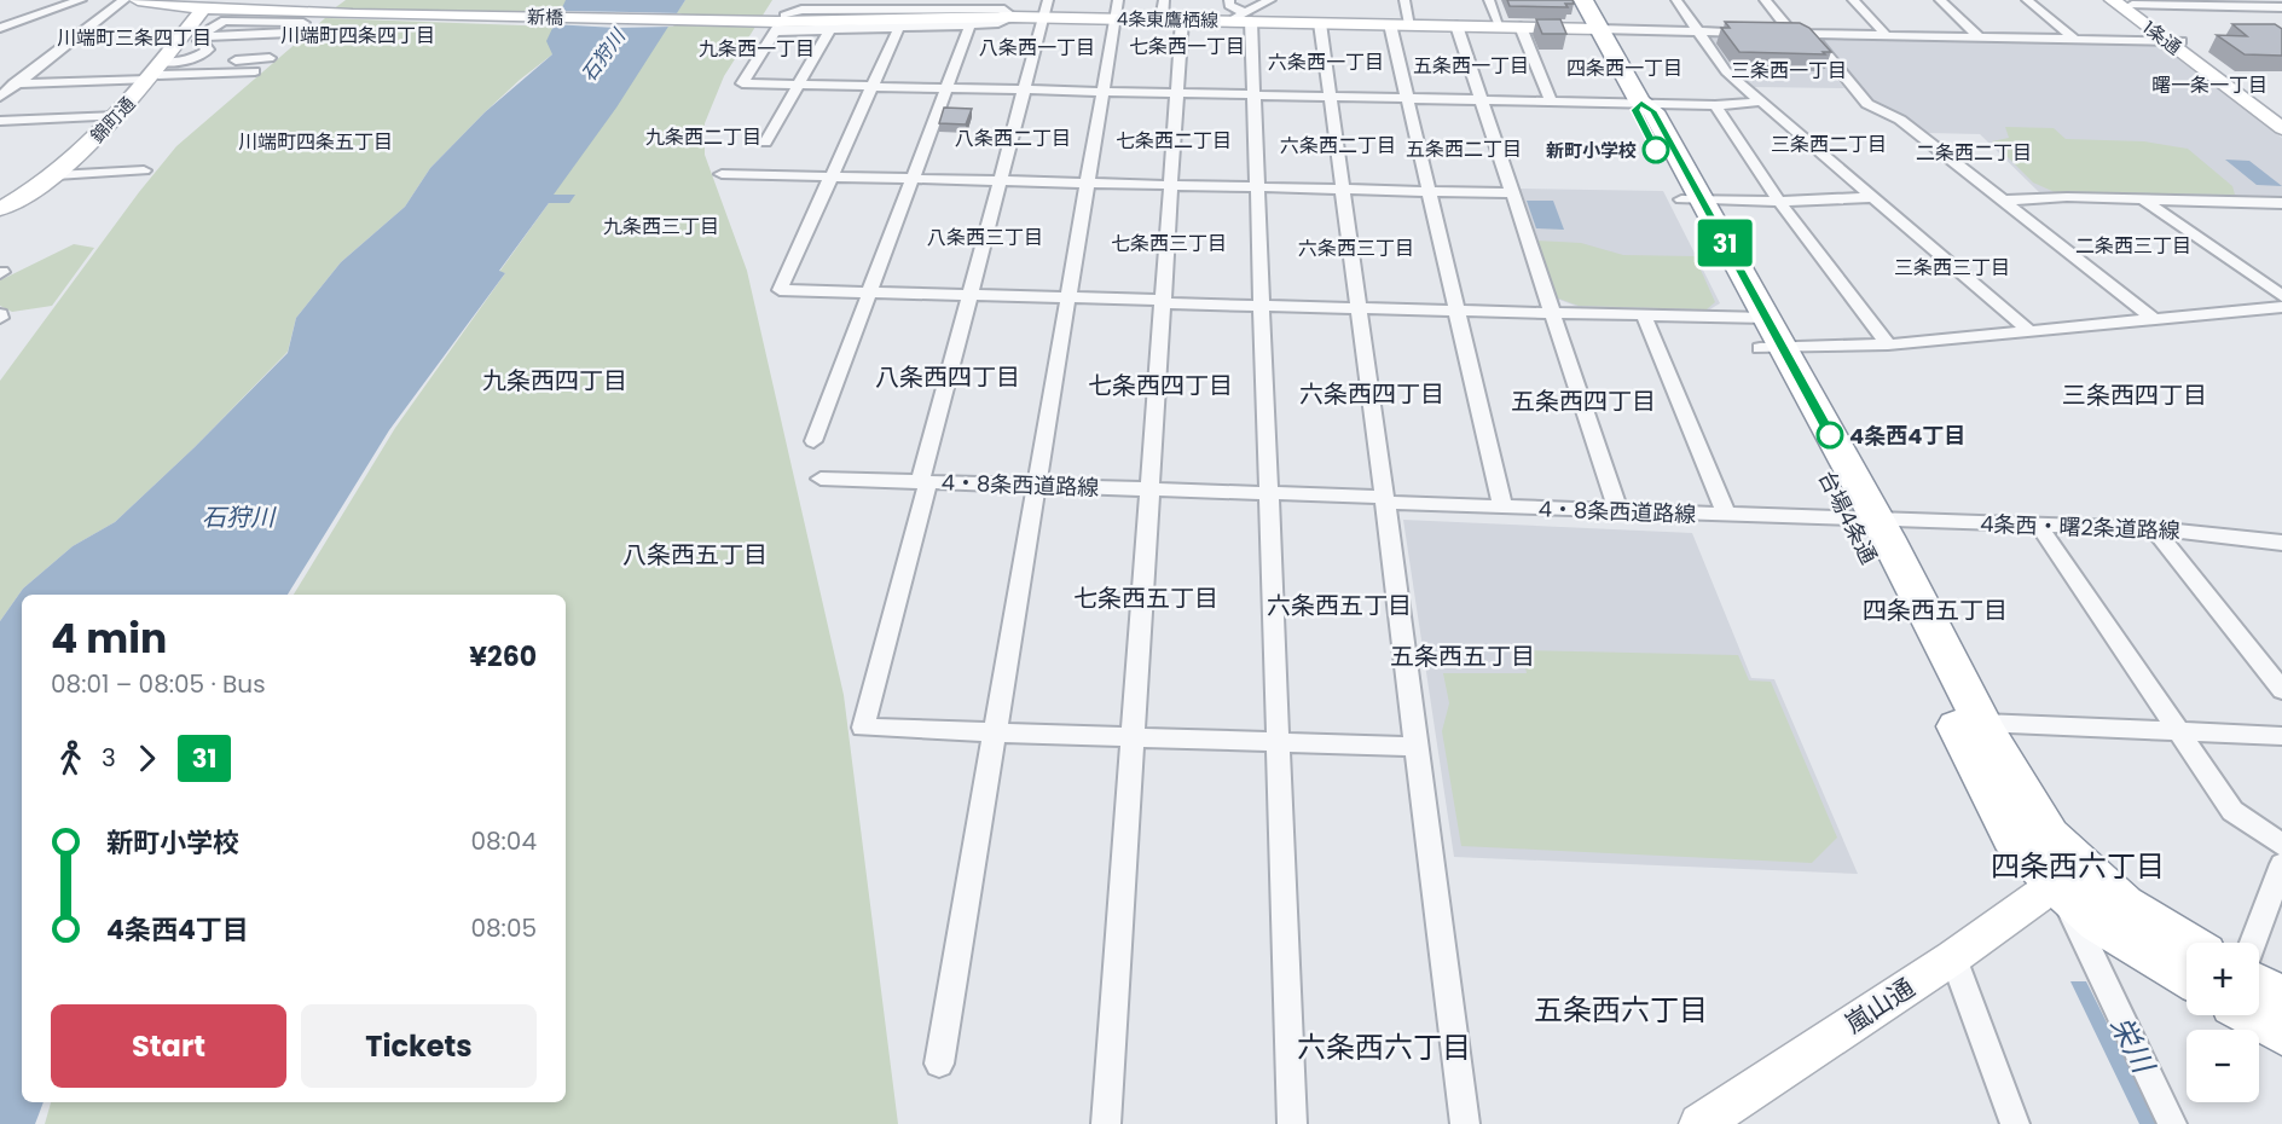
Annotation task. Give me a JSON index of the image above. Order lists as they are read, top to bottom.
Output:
{
  "streets": {
    "highway": ["台場4条通"],
    "street": [
      "新橋",
      "4条東鷹栖線",
      "1条通",
      "錦町通",
      "4・8条西道路線",
      "4条西・曙2条道路線",
      "嵐山通"
    ]
  },
  "crossings": [
    ["新橋", "4条東鷹栖線"],
    ["新橋", "錦町通"],
    ["4条東鷹栖線", "4・8条西道路線"],
    ["4条東鷹栖線", "台場4条通"],
    ["4・8条西道路線", "台場4条通"],
    ["4・8条西道路線", "4条西・曙2条道路線"],
    ["台場4条通", "4条西・曙2条道路線"],
    ["台場4条通", "嵐山通"]
  ],
  "districts": [
    "川端町四条四丁目",
    "川端町三条四丁目",
    "七条西一丁目",
    "八条西一丁目",
    "九条西一丁目",
    "六条西一丁目",
    "五条西一丁目",
    "四条西一丁目",
    "三条西一丁目",
    "曙一条一丁目",
    "九条西二丁目",
    "八条西二丁目",
    "七条西二丁目",
    "川端町四条五丁目",
    "三条西二丁目",
    "六条西二丁目",
    "五条西二丁目",
    "二条西二丁目",
    "九条西三丁目",
    "八条西三丁目",
    "七条西三丁目",
    "二条西三丁目",
    "六条西三丁目",
    "三条西三丁目",
    "八条西四丁目",
    "九条西四丁目",
    "七条西四丁目",
    "六条西四丁目",
    "三条西四丁目",
    "五条西四丁目",
    "八条西五丁目",
    "七条西五丁目",
    "六条西五丁目",
    "四条西五丁目",
    "五条西五丁目",
    "四条西六丁目",
    "五条西六丁目",
    "六条西六丁目"
  ],
  "water": ["石狩川", "栄川"],
  "places": ["新町小学校", "4条西4丁目"],
  "lines": ["bus line 31"],
  "page": {
    "on_map": "31",
    "heading": ["4 min", "08:01 – 08:05 · Bus", "¥260"],
    "legs": ["3", "31"],
    "list": [
      {
        "name": "新町小学校",
        "value": "08:04"
      },
      {
        "name": "4条西4丁目",
        "value": "08:05"
      }
    ],
    "map_buttons": ["+", "−"],
    "buttons": ["Start", "Tickets"]
  }
}
